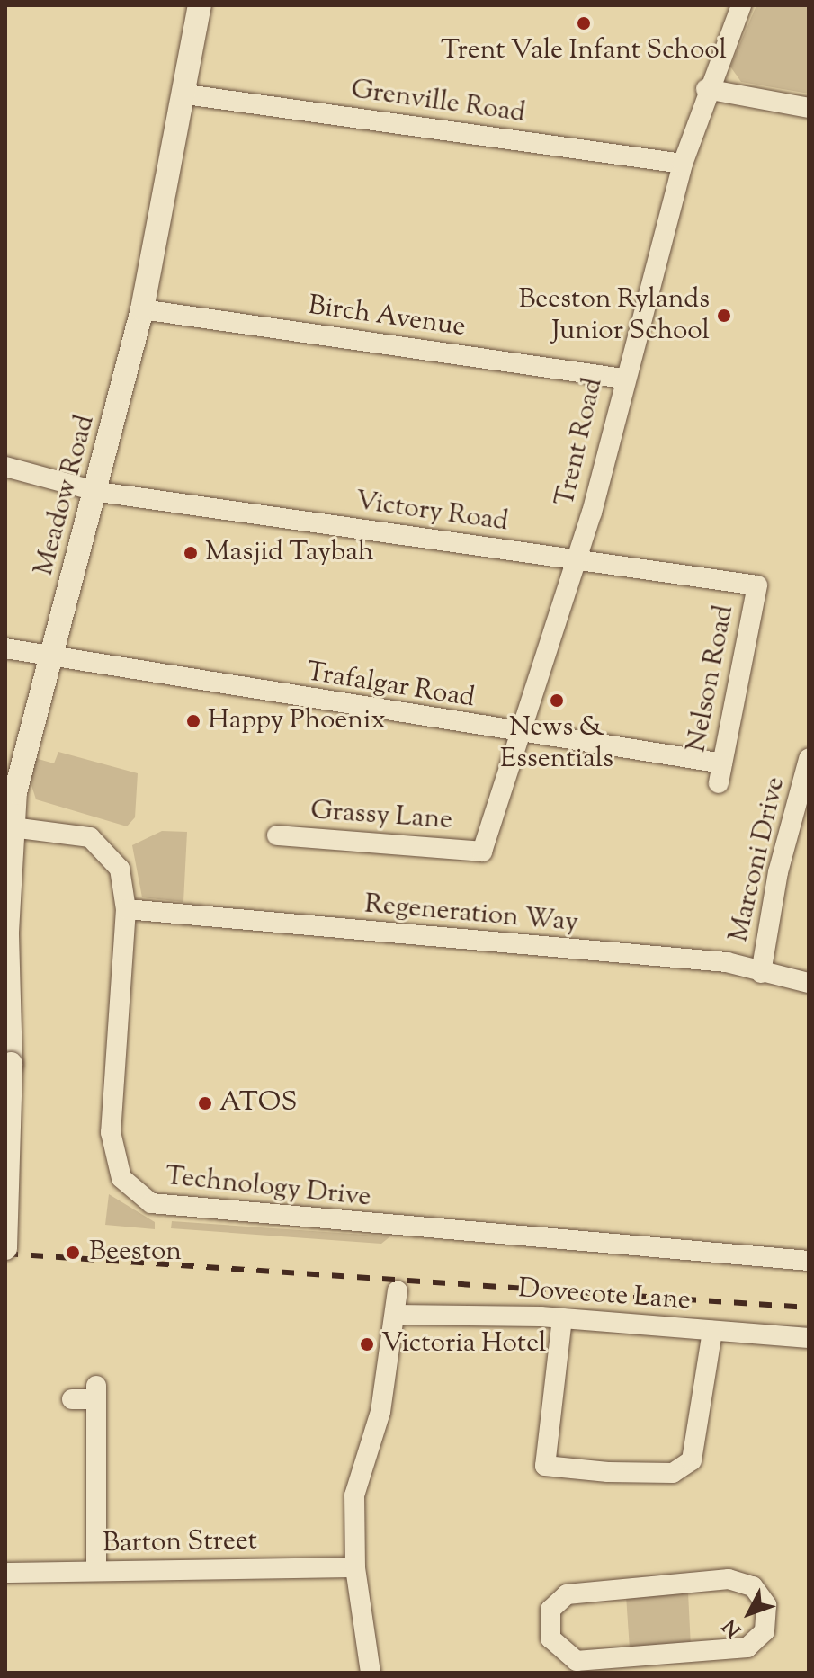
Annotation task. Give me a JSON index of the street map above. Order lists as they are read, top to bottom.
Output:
{
  "streets": {
    "street": [
      "Grenville Road",
      "Birch Avenue",
      "Trent Road",
      "Meadow Road",
      "Victory Road",
      "Nelson Road",
      "Trafalgar Road",
      "Grassy Lane",
      "Marconi Drive",
      "Regeneration Way",
      "Technology Drive",
      "Dovecote Lane",
      "Barton Street"
    ]
  },
  "crossings": [
    ["Grenville Road", "Trent Road"],
    ["Grenville Road", "Meadow Road"],
    ["Birch Avenue", "Trent Road"],
    ["Birch Avenue", "Meadow Road"],
    ["Trent Road", "Victory Road"],
    ["Trent Road", "Trafalgar Road"],
    ["Trent Road", "Grassy Lane"],
    ["Meadow Road", "Victory Road"],
    ["Meadow Road", "Trafalgar Road"],
    ["Meadow Road", "Technology Drive"],
    ["Victory Road", "Nelson Road"],
    ["Nelson Road", "Trafalgar Road"],
    ["Marconi Drive", "Regeneration Way"],
    ["Regeneration Way", "Technology Drive"]
  ],
  "places": [
    "Trent Vale Infant School",
    "Beeston Rylands Junior School",
    "Masjid Taybah",
    "News & Essentials",
    "Happy Phoenix",
    "ATOS",
    "Beeston",
    "Victoria Hotel"
  ],
  "north": "bottom left"
}
